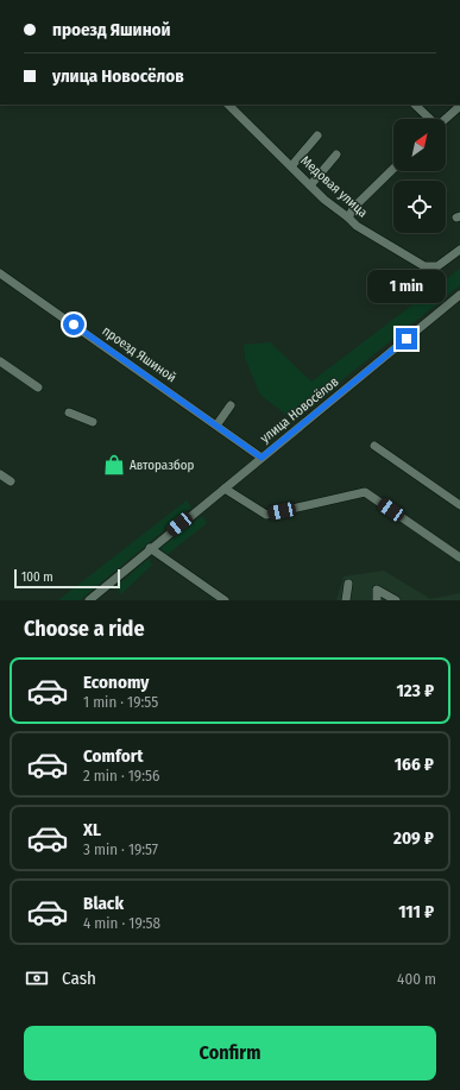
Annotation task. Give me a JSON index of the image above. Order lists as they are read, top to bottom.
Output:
{
  "streets": {
    "street": ["Медовая улица", "проезд Яшиной", "улица Новосёлов"]
  },
  "crossings": [
    ["проезд Яшиной", "улица Новосёлов"]
  ],
  "places": {
    "shop": ["Авторазбор"]
  },
  "scale_bar": "100 m",
  "north": "top right",
  "page": {
    "banner": ["проезд Яшиной", "улица Новосёлов"],
    "bubble": "1 min",
    "scale": "100 m",
    "heading": "Choose a ride",
    "list": [
      {
        "name": "Economy",
        "note": "1 min · 19:55",
        "value": "123 ₽"
      },
      {
        "name": "Comfort",
        "note": "2 min · 19:56",
        "value": "166 ₽"
      },
      {
        "name": "XL",
        "note": "3 min · 19:57",
        "value": "209 ₽"
      },
      {
        "name": "Black",
        "note": "4 min · 19:58",
        "value": "111 ₽"
      }
    ],
    "pay": ["Cash", "400 m"],
    "buttons": "Confirm"
  }
}
